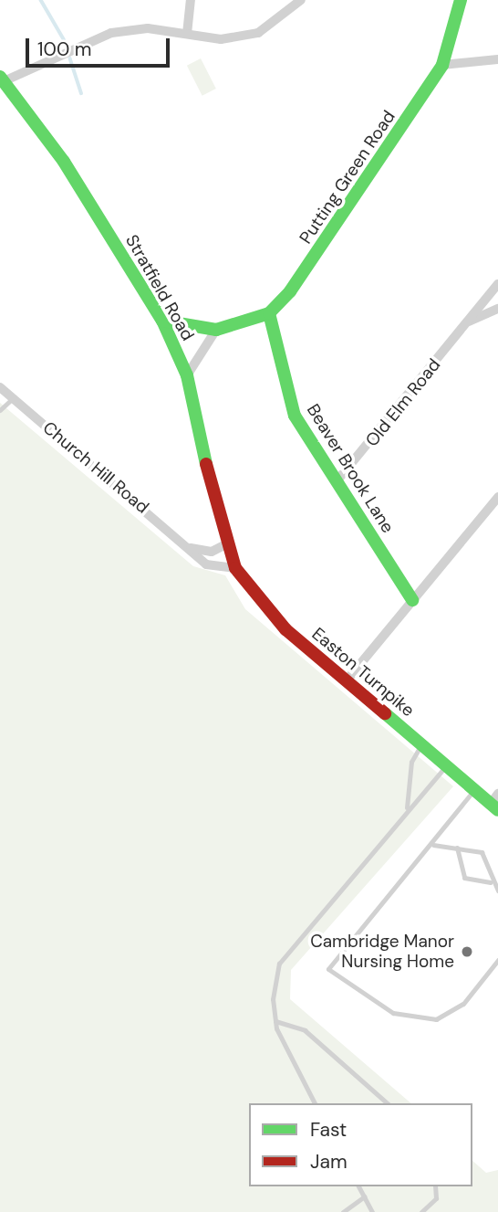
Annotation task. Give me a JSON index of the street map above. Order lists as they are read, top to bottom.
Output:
{
  "streets": {
    "main road": [
      "Putting Green Road",
      "Stratfield Road",
      "Beaver Brook Lane",
      "Easton Turnpike"
    ],
    "street": ["Old Elm Road", "Church Hill Road"]
  },
  "crossings": [
    ["Putting Green Road", "Beaver Brook Lane"],
    ["Stratfield Road", "Easton Turnpike"],
    ["Old Elm Road", "Beaver Brook Lane"],
    ["Church Hill Road", "Easton Turnpike"]
  ],
  "places": ["Cambridge Manor Nursing Home"],
  "legend": ["Fast", "Jam"],
  "scale_bar": "100 m"
}
